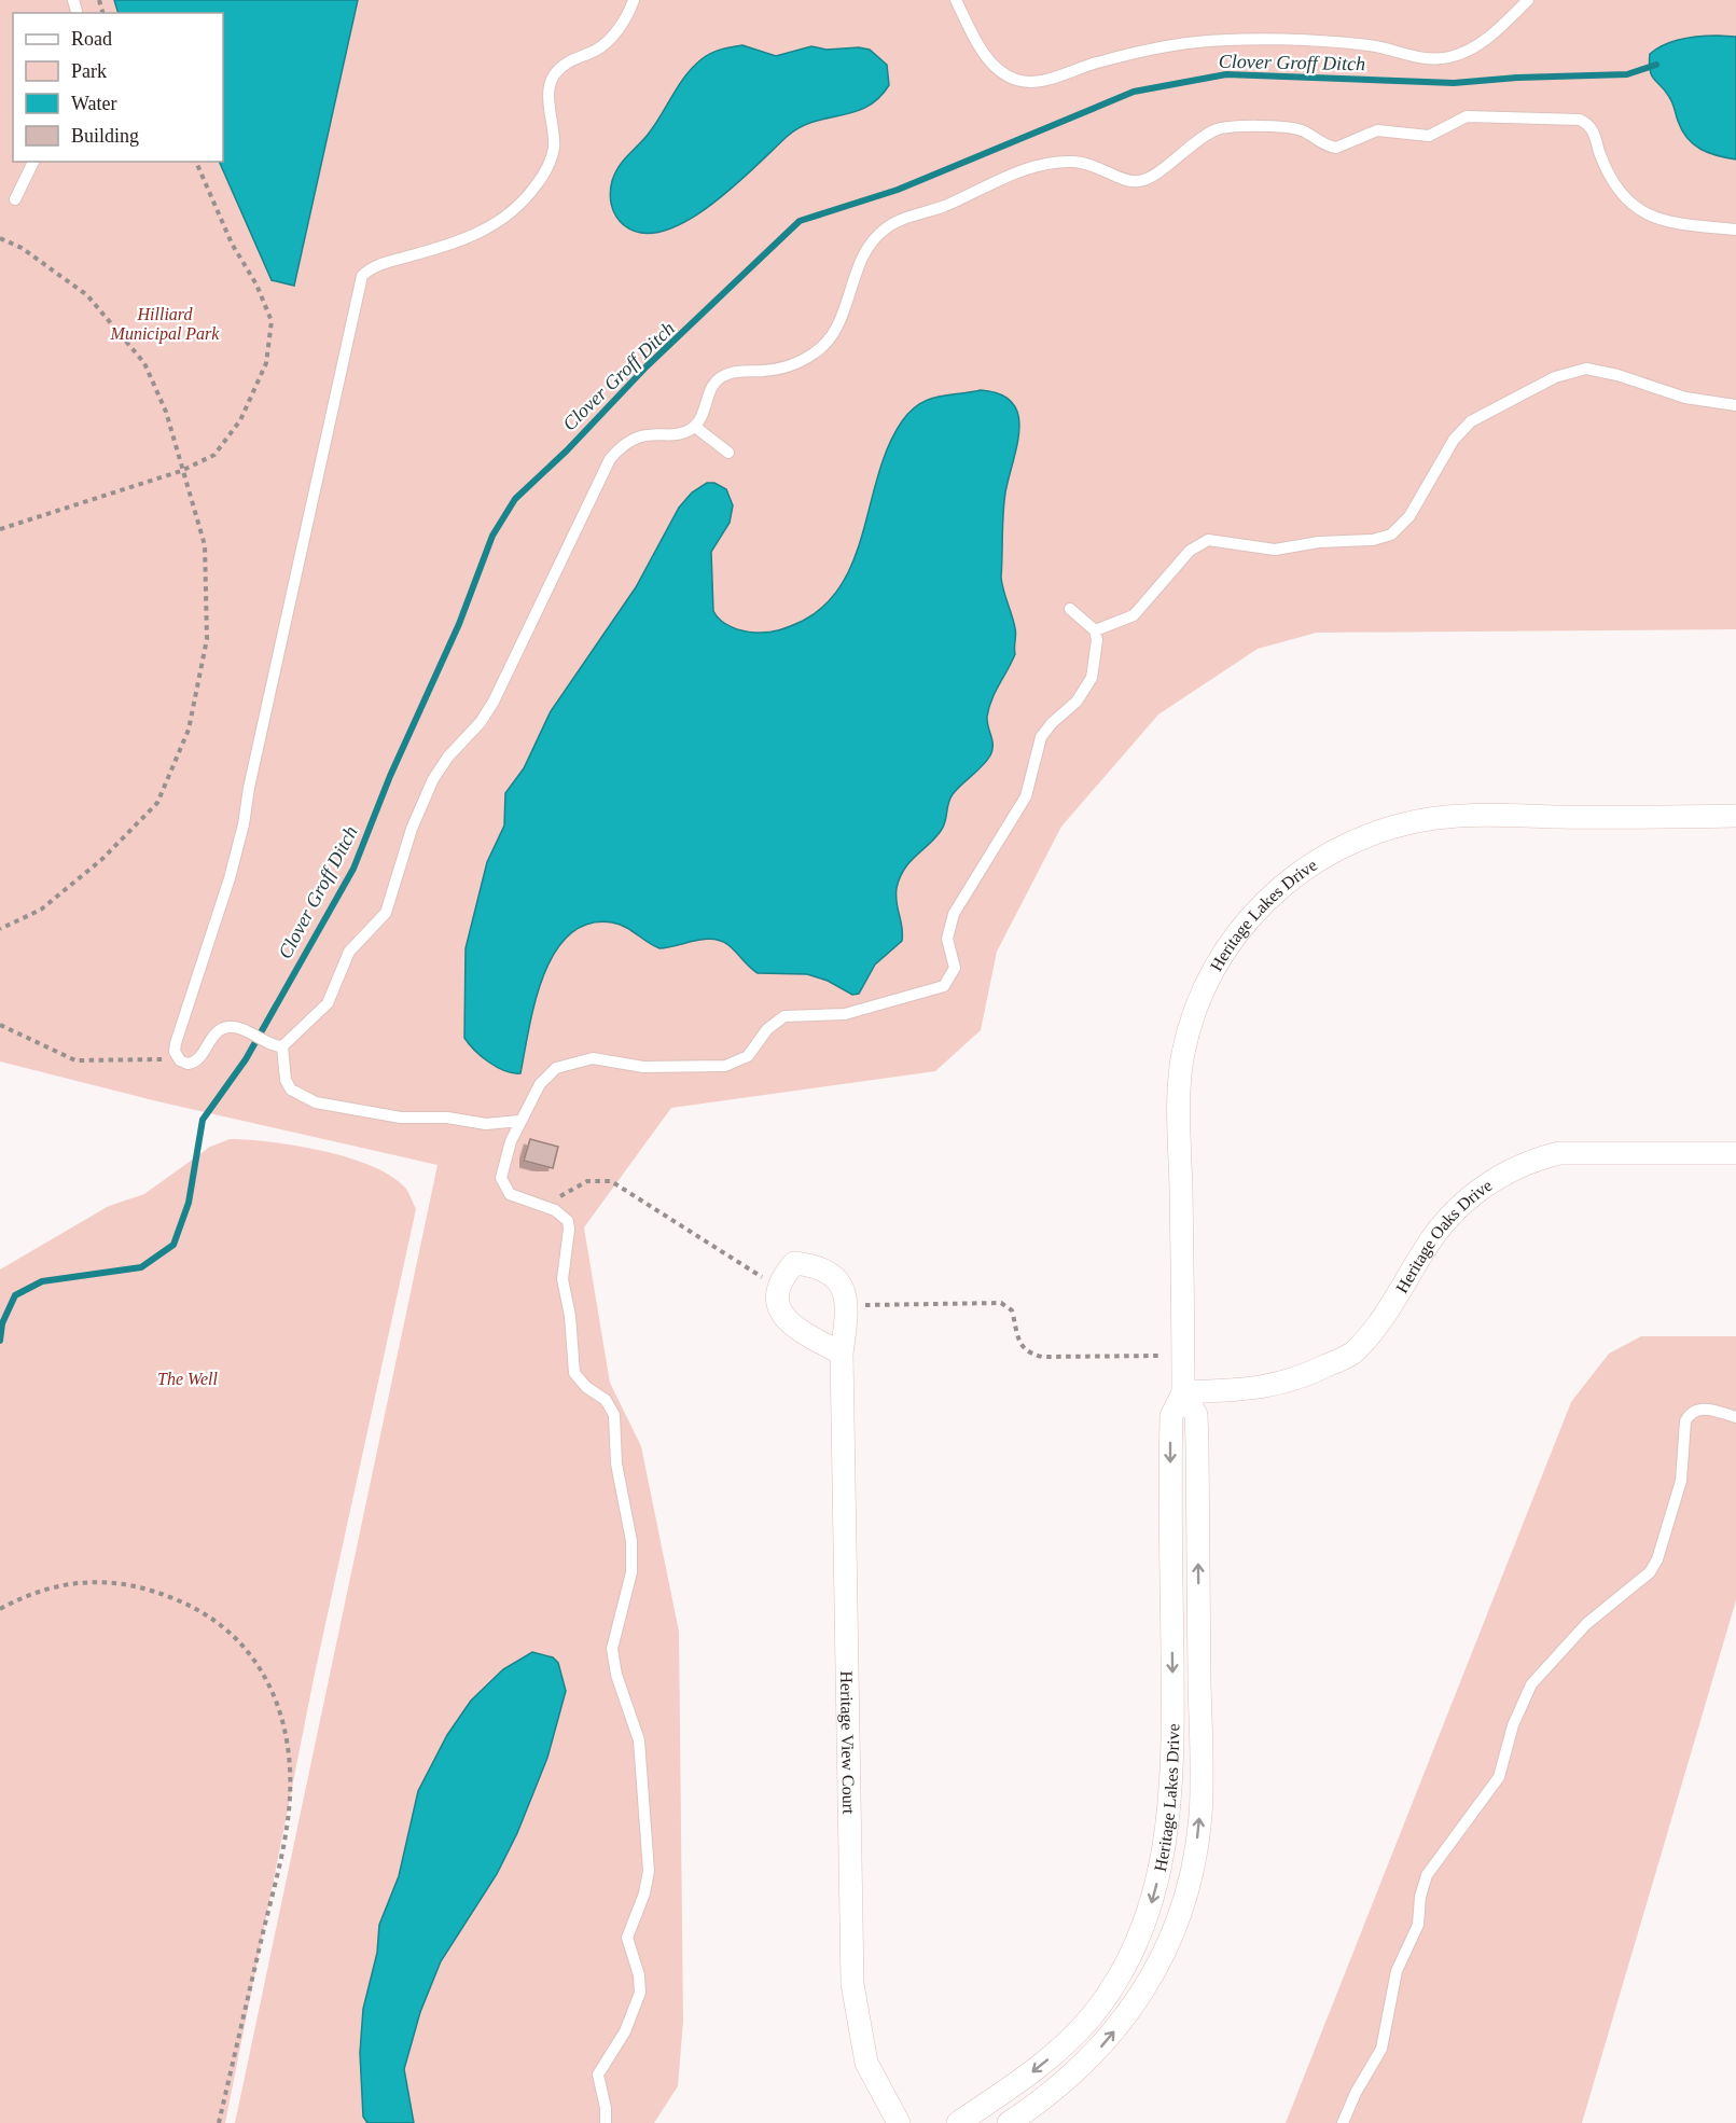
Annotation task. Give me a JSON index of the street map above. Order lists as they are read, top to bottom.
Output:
{
  "streets": {
    "street": ["Heritage Lakes Drive", "Heritage Oaks Drive", "Heritage View Court"]
  },
  "crossings": [
    ["Heritage Lakes Drive", "Heritage Oaks Drive"]
  ],
  "water": ["Clover Groff Ditch"],
  "parks": ["Hilliard Municipal Park", "The Well"],
  "legend": [
    "Road",
    "Park",
    "Water",
    "Building"
  ]
}
